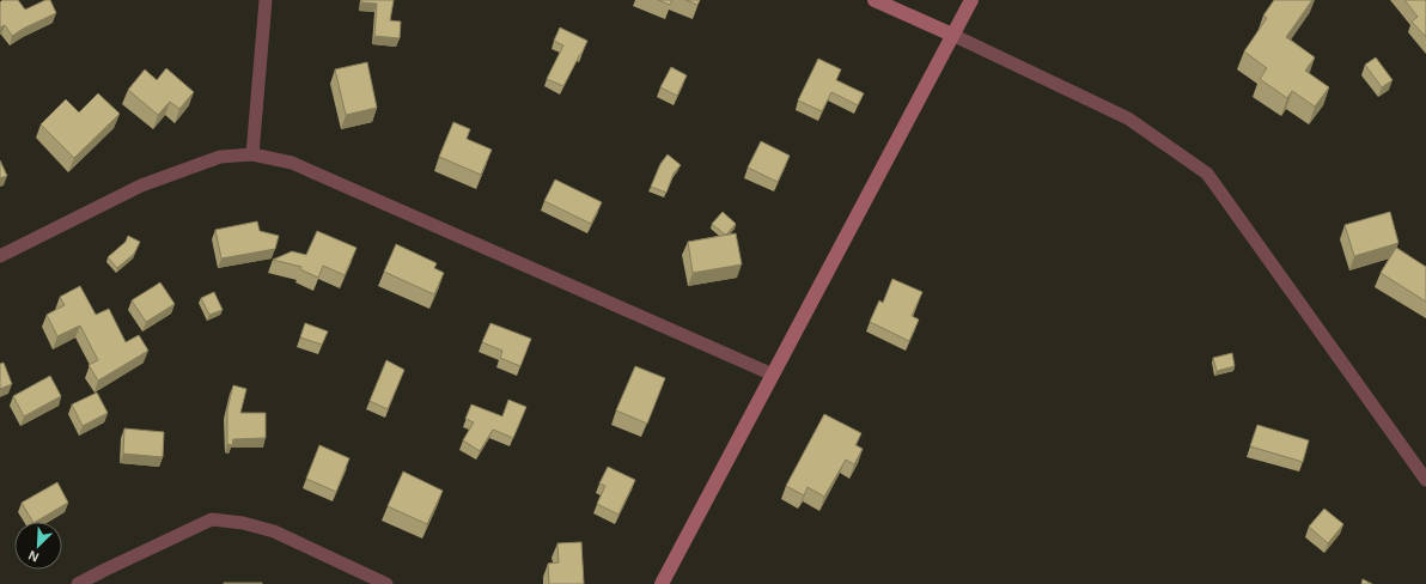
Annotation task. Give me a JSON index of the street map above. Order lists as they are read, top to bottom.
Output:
{
  "north": "bottom left"
}
